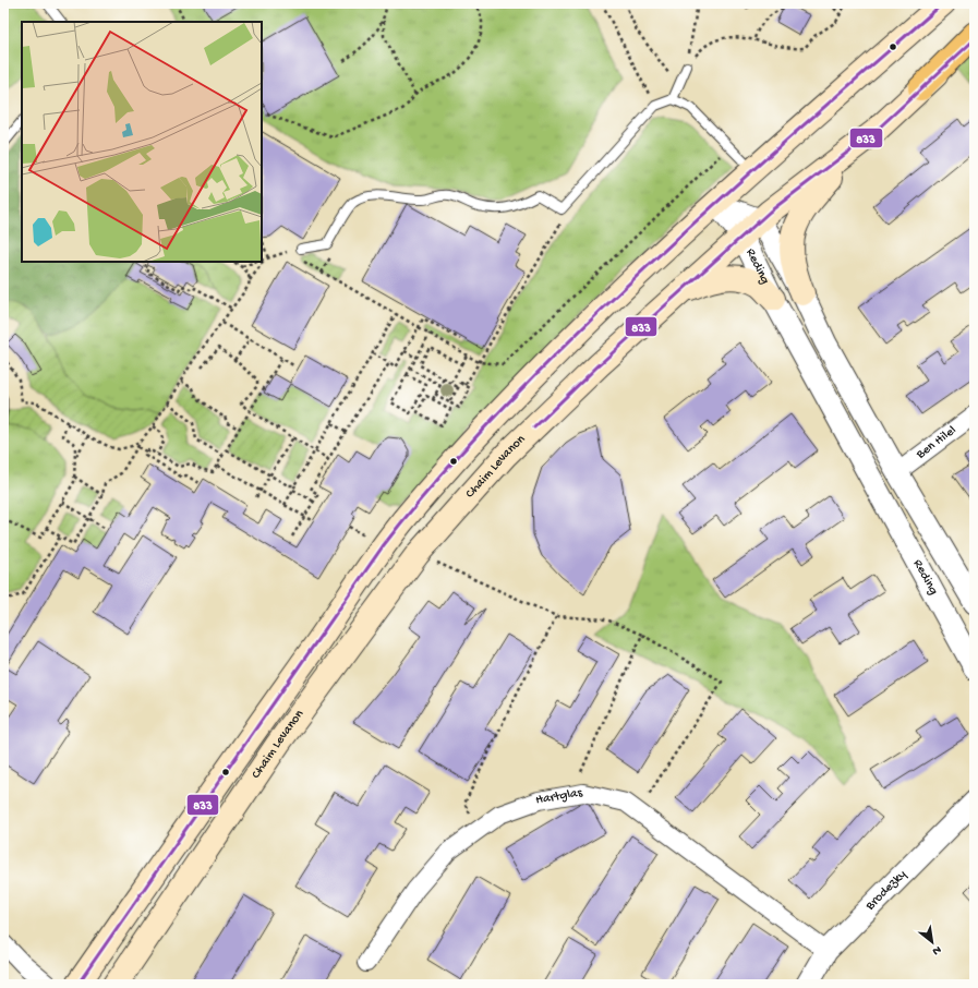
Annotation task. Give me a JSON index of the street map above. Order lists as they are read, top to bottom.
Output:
{
  "streets": {
    "main road": ["Chaim Levanon"],
    "street": [
      "Reding",
      "Ben Hilel",
      "Hartglas",
      "Brodezky"
    ]
  },
  "crossings": [
    ["Reding", "Ben Hilel"],
    ["Reding", "Chaim Levanon"],
    ["Hartglas", "Brodezky"]
  ],
  "lines": ["transit line 833"],
  "north": "bottom right"
}
